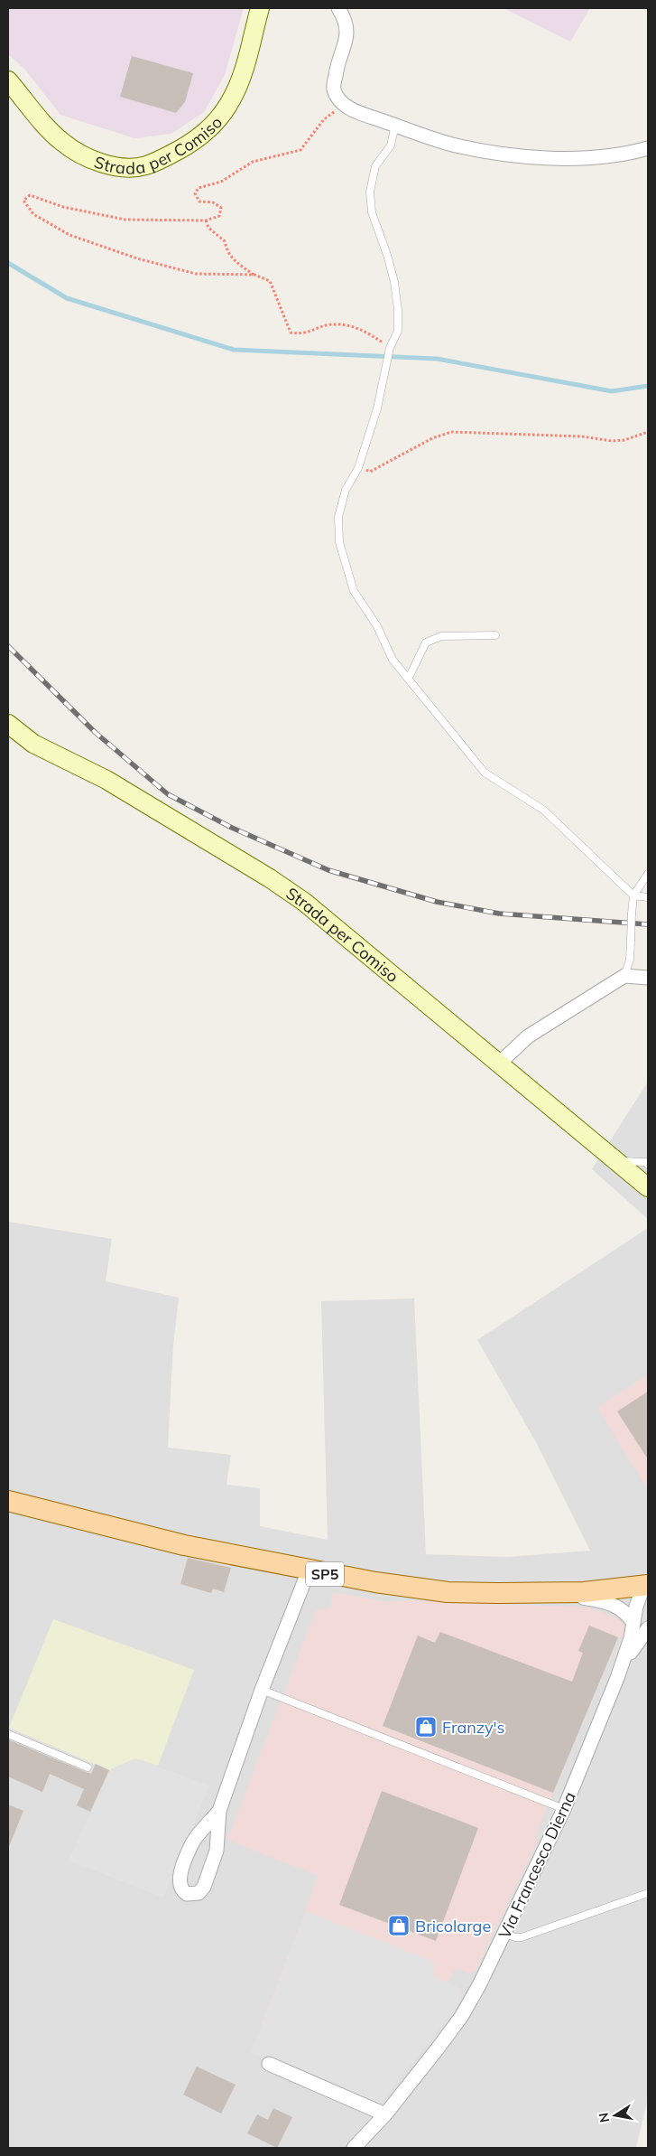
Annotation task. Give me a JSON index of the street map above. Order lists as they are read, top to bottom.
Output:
{
  "streets": {
    "main road": ["Strada per Comiso", "SP5"],
    "street": ["Via Francesco Dierna"]
  },
  "places": {
    "shop": ["Franzy's", "Bricolarge"]
  },
  "north": "left"
}
